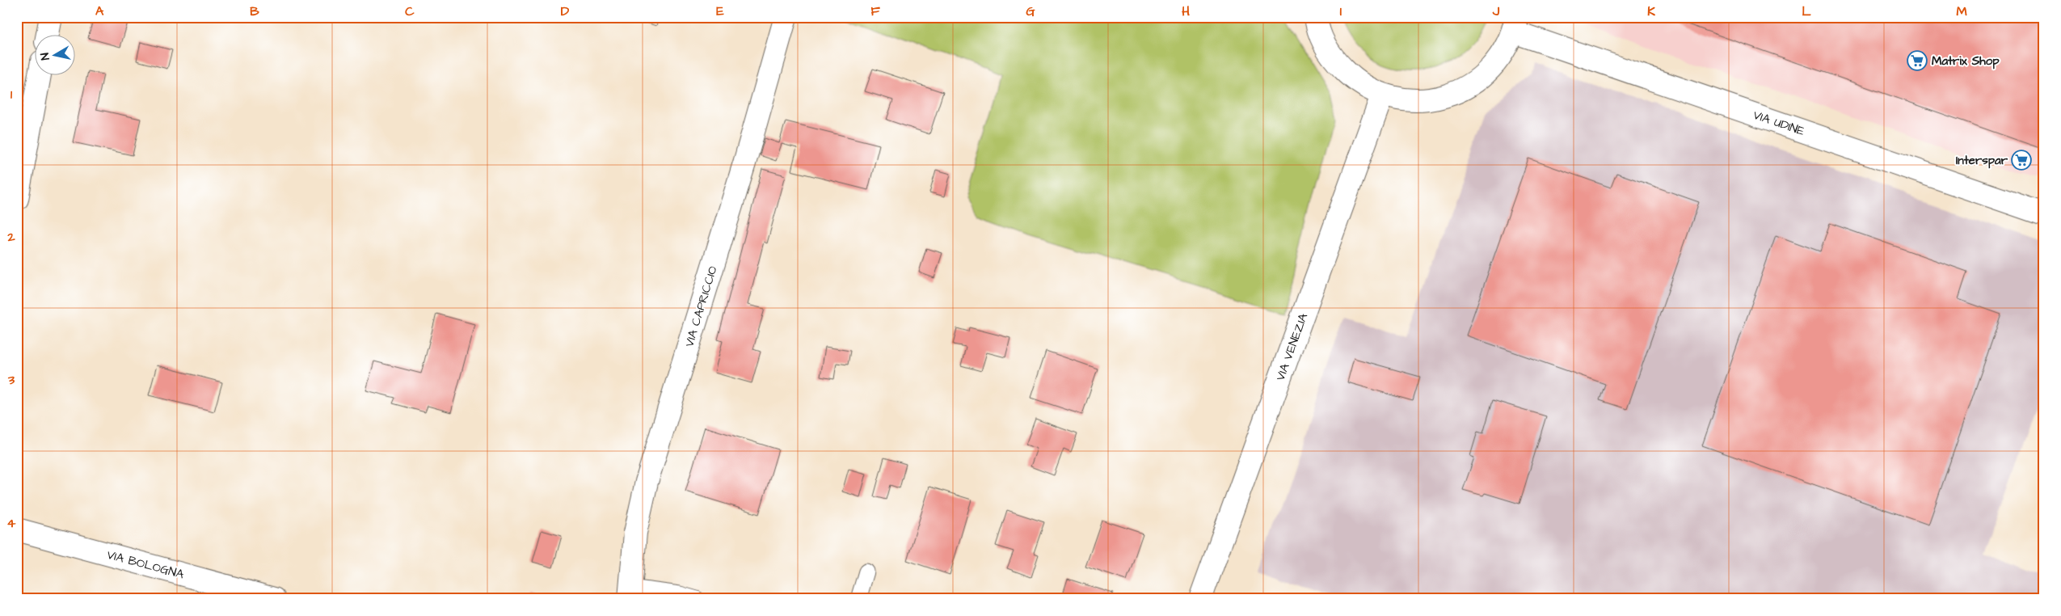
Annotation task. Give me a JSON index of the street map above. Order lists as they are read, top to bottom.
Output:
{
  "streets": {
    "street": [
      "VIA UDINE",
      "VIA CAPRICCIO",
      "VIA VENEZIA",
      "VIA BOLOGNA"
    ]
  },
  "places": {
    "supermarket": ["Matrix Shop", "Interspar"]
  },
  "north": "left",
  "grid": {
    "columns": [
      "A",
      "B",
      "C",
      "D",
      "E",
      "F",
      "G",
      "H",
      "I",
      "J",
      "K",
      "L",
      "M"
    ],
    "rows": [
      "1",
      "2",
      "3",
      "4"
    ]
  }
}
